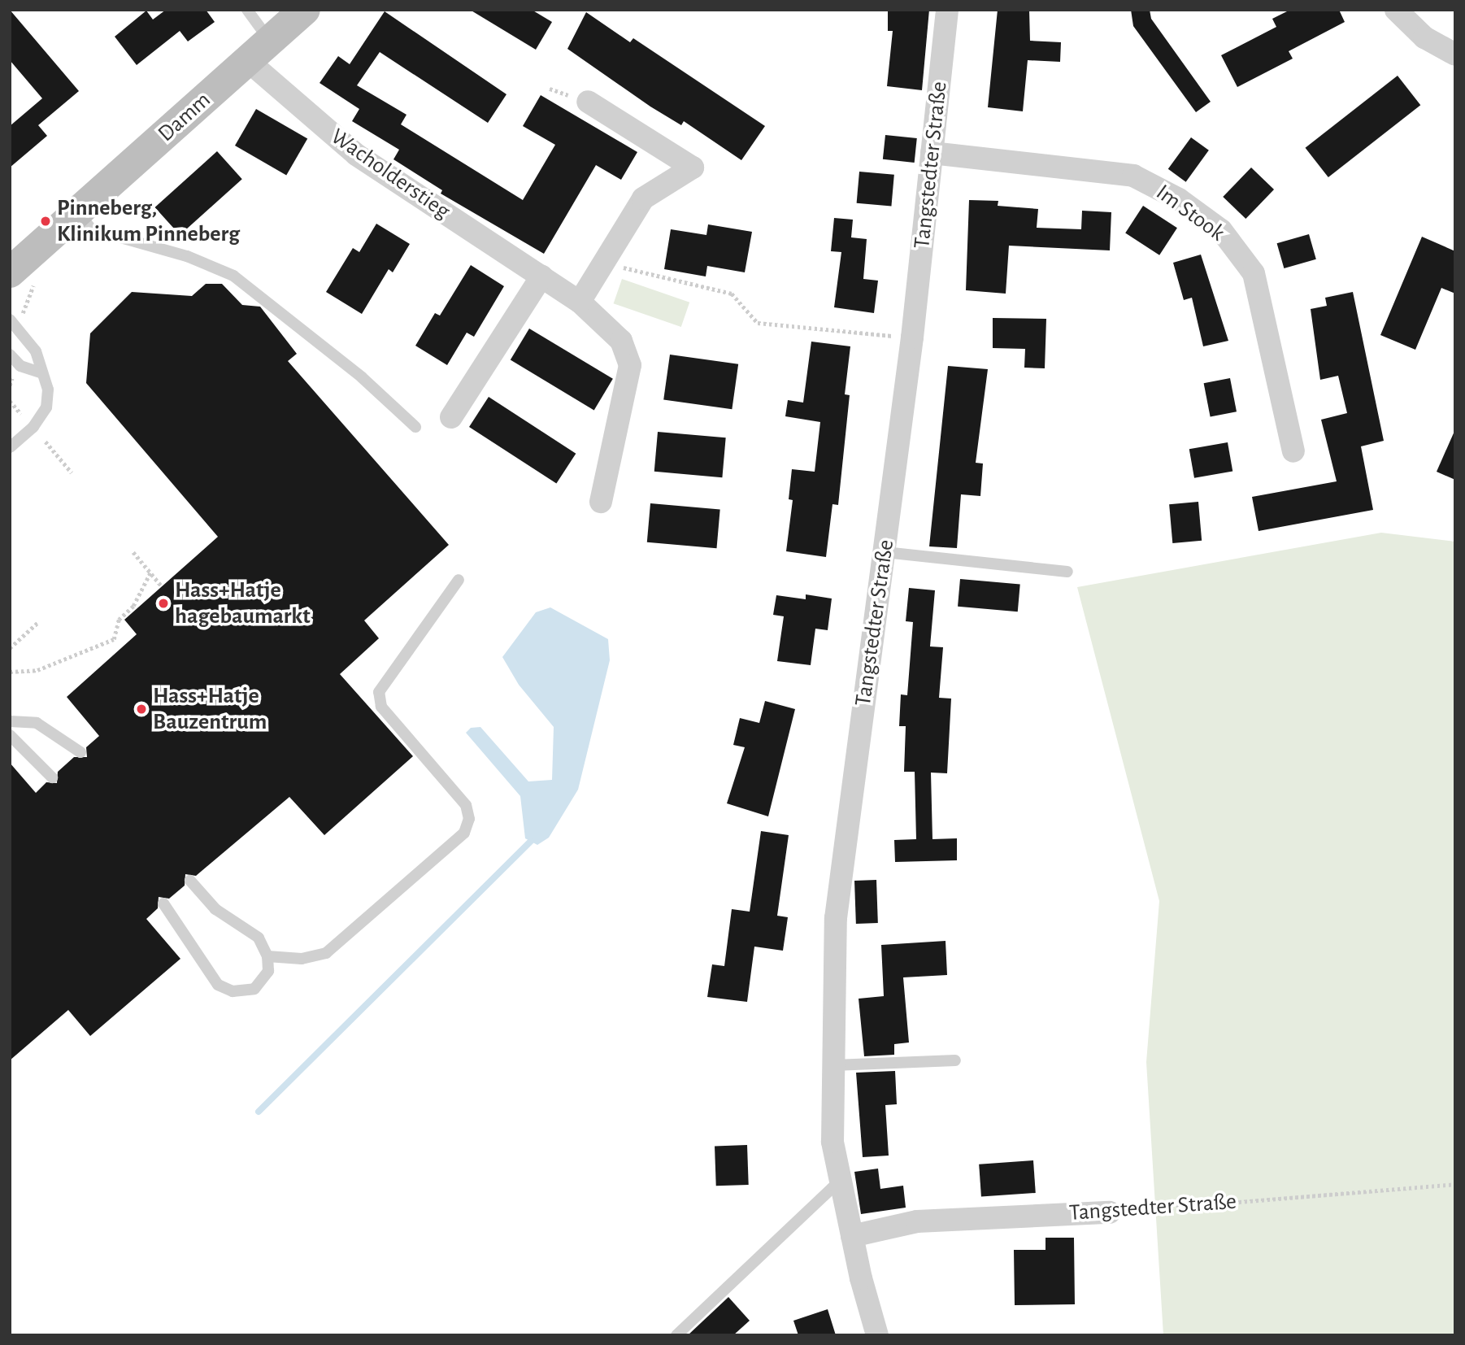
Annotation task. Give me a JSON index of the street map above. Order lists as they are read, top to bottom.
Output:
{
  "streets": {
    "main road": ["Damm"],
    "street": ["Tangstedter Straße", "Wacholderstieg", "Im Stook"]
  },
  "crossings": [
    ["Damm", "Wacholderstieg"],
    ["Tangstedter Straße", "Im Stook"]
  ],
  "places": ["Pinneberg, Klinikum Pinneberg", "Hass+Hatje hagebaumarkt", "Hass+Hatje Bauzentrum"]
}
